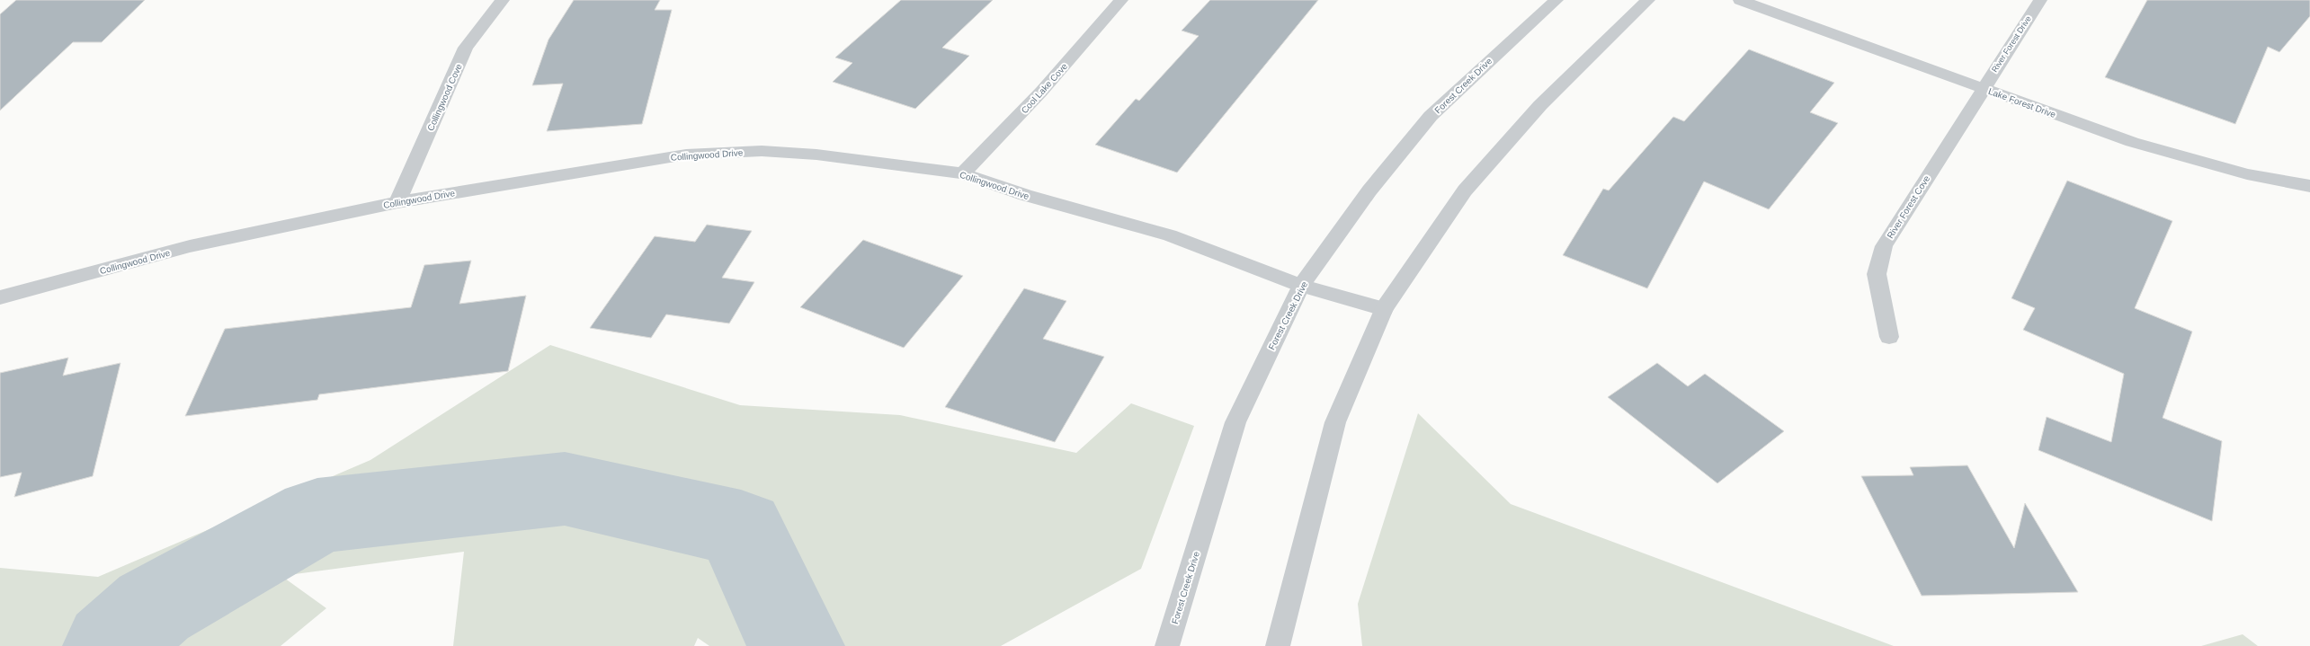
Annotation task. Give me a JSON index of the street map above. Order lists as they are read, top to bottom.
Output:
{
  "streets": {
    "street": [
      "River Forest Drive",
      "Forest Creek Drive",
      "Cool Lake Cove",
      "Collingwood Cove",
      "Lake Forest Drive",
      "Collingwood Drive",
      "River Forest Cove"
    ]
  },
  "crossings": [
    ["River Forest Drive", "Lake Forest Drive"],
    ["River Forest Drive", "River Forest Cove"],
    ["Forest Creek Drive", "Collingwood Drive"],
    ["Cool Lake Cove", "Collingwood Drive"],
    ["Collingwood Cove", "Collingwood Drive"],
    ["Lake Forest Drive", "River Forest Cove"]
  ]
}
